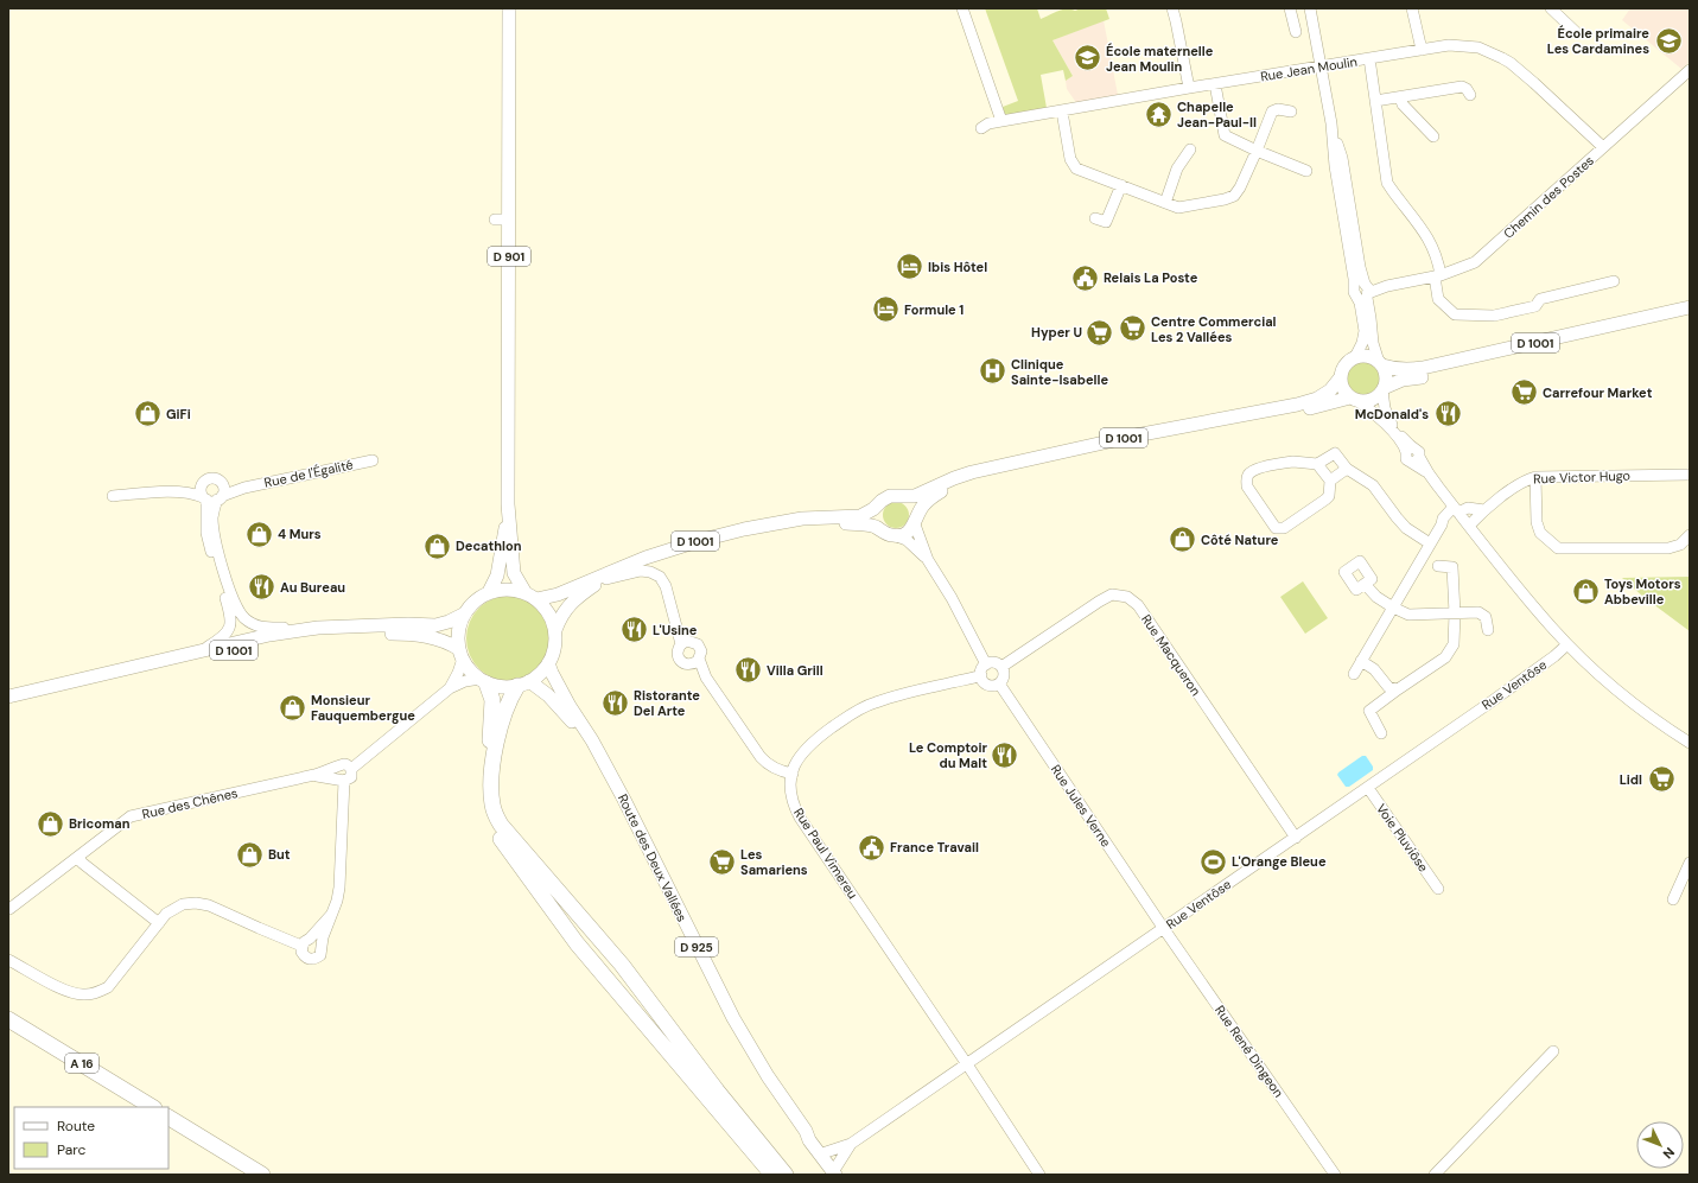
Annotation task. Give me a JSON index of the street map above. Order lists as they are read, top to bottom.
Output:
{
  "streets": {
    "highway": ["A 16"],
    "main road": [
      "D 901",
      "D 1001",
      "Route des Deux Vallées",
      "D 925"
    ],
    "street": [
      "Rue Jean Moulin",
      "Chemin des Postes",
      "Rue de l'Égalité",
      "Rue Victor Hugo",
      "Rue Macqueron",
      "Rue Ventôse",
      "Rue des Chênes",
      "Rue Jules Verne",
      "Voie Pluviôse",
      "Rue Paul Vimereu",
      "Rue René Dingeon"
    ]
  },
  "crossings": [
    ["Rue Jean Moulin", "Chemin des Postes"],
    ["D 901", "D 1001"],
    ["D 901", "Route des Deux Vallées"],
    ["D 1001", "Route des Deux Vallées"],
    ["Rue Macqueron", "Rue Ventôse"],
    ["Rue Macqueron", "Rue Jules Verne"],
    ["Rue Macqueron", "Rue Paul Vimereu"],
    ["Rue Ventôse", "Rue Jules Verne"],
    ["Rue Ventôse", "Voie Pluviôse"],
    ["Rue Ventôse", "Rue Paul Vimereu"],
    ["Rue Ventôse", "Route des Deux Vallées"],
    ["Rue Ventôse", "Rue René Dingeon"],
    ["Rue Jules Verne", "Rue Paul Vimereu"],
    ["Rue Jules Verne", "Rue René Dingeon"]
  ],
  "places": {
    "school or university": ["École primaire Les Cardamines", "École maternelle Jean Moulin"],
    "temple": ["Chapelle Jean-Paul-II"],
    "hotel": ["Ibis Hôtel", "Formule 1"],
    "public building": ["Relais La Poste", "France Travail"],
    "supermarket": [
      "Centre Commercial Les 2 Vallées",
      "Hyper U",
      "Carrefour Market",
      "Lidl",
      "Les Samariens"
    ],
    "hospital": ["Clinique Sainte-Isabelle"],
    "shop": [
      "GiFi",
      "4 Murs",
      "Côté Nature",
      "Decathlon",
      "Toys Motors Abbeville",
      "Monsieur Fauquembergue",
      "Bricoman",
      "But"
    ],
    "restaurant": [
      "McDonald's",
      "Au Bureau",
      "L'Usine",
      "Villa Grill",
      "Ristorante Del Arte",
      "Le Comptoir du Malt"
    ],
    "sports": ["L'Orange Bleue"]
  },
  "legend": ["Route", "Parc"],
  "north": "bottom right"
}
